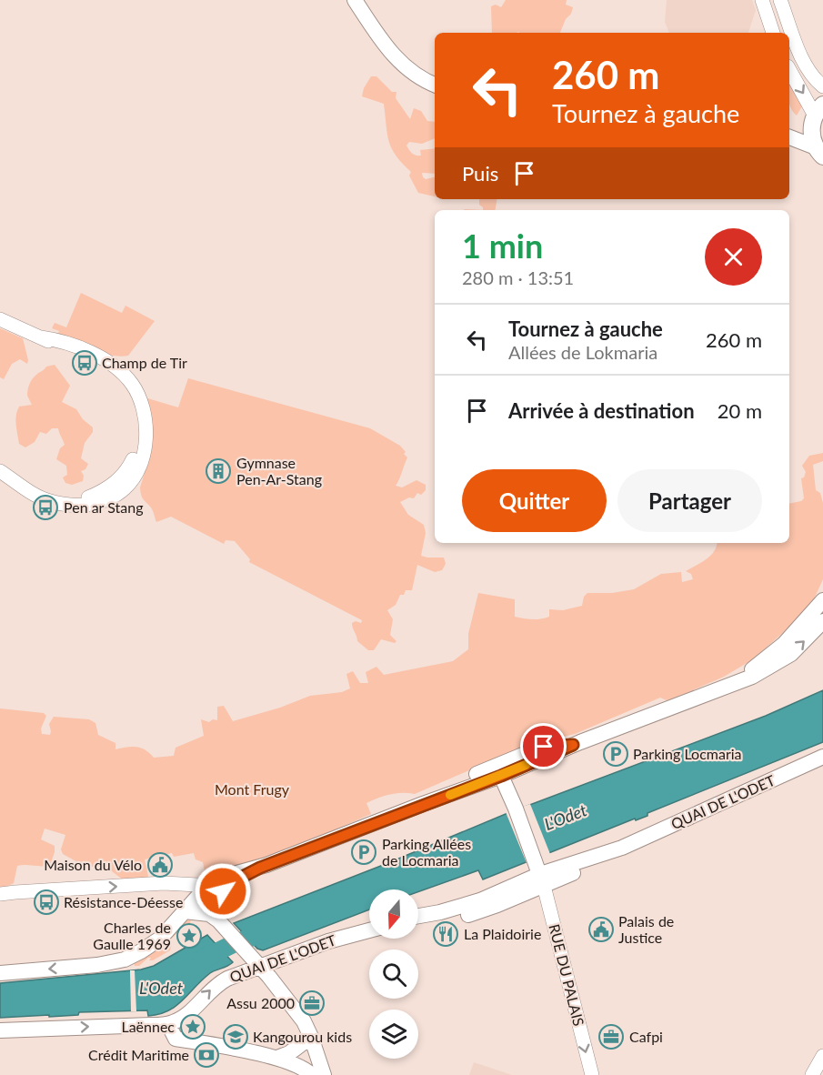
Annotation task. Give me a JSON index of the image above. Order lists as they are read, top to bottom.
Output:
{
  "streets": {
    "main road": ["QUAI DE L'ODET"],
    "street": ["RUE DU PALAIS"]
  },
  "crossings": [
    ["QUAI DE L'ODET", "RUE DU PALAIS"]
  ],
  "one_way": ["RUE DU PALAIS"],
  "water": ["L'Odet"],
  "parks": ["Mont Frugy"],
  "places": {
    "bus stop": ["Champ de Tir", "Pen ar Stang", "Résistance-Déesse"],
    "building": ["Gymnase Pen-Ar-Stang"],
    "parking": ["Parking Locmaria", "Parking Allées de Locmaria"],
    "public building": ["Maison du Vélo", "Palais de Justice"],
    "restaurant": ["La Plaidoirie"],
    "place": ["Charles de Gaulle 1969", "Laënnec"],
    "office": ["Assu 2000", "Cafpi"],
    "school or university": ["Kangourou kids"],
    "bank": ["Crédit Maritime"]
  },
  "north": "bottom",
  "page": {
    "turn": ["260 m", "Tournez à gauche"],
    "then": "Puis",
    "heading": ["1 min", "280 m · 13:51"],
    "list": [
      {
        "name": "Tournez à gauche",
        "note": "Allées de Lokmaria",
        "value": "260 m"
      },
      {
        "name": "Arrivée à destination",
        "value": "20 m"
      }
    ],
    "buttons": ["Quitter", "Partager"]
  }
}
